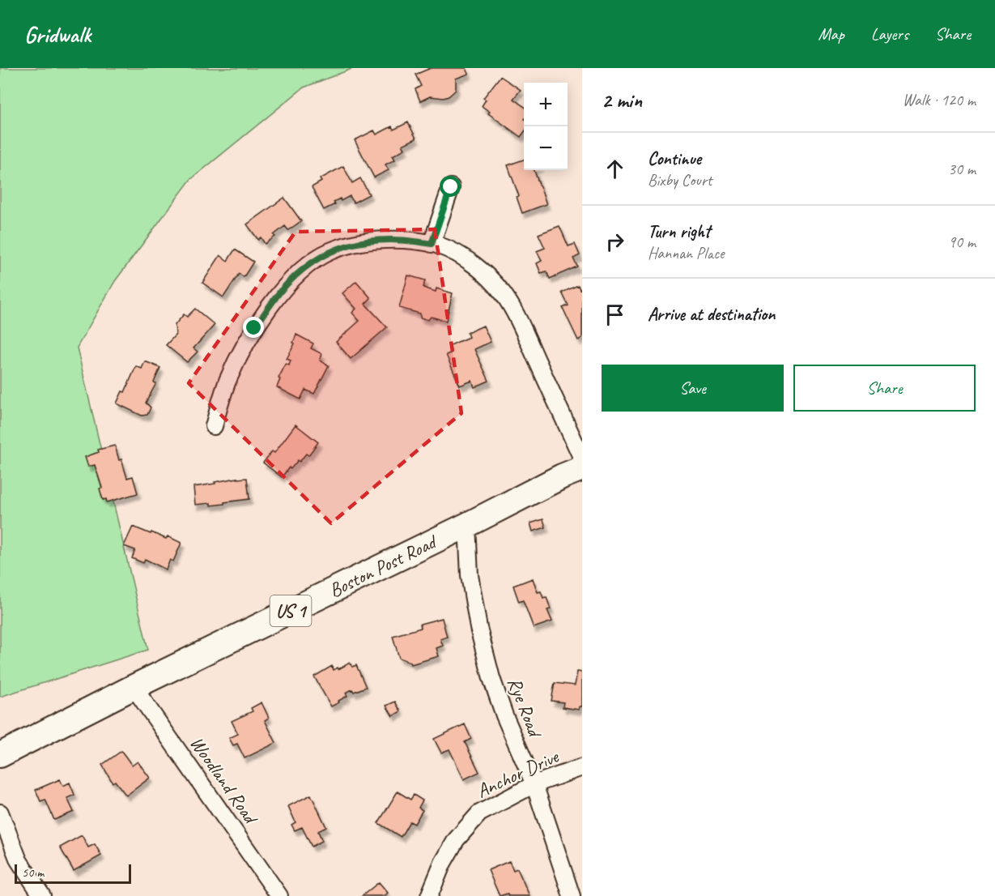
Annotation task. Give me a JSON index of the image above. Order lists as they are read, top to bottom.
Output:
{
  "streets": {
    "main road": ["Boston Post Road", "US 1"],
    "street": ["Rye Road", "Anchor Drive", "Woodland Road"]
  },
  "crossings": [
    ["Boston Post Road", "Rye Road"],
    ["Boston Post Road", "Woodland Road"],
    ["Rye Road", "Anchor Drive"]
  ],
  "scale_bar": "50 m",
  "page": {
    "header": "Gridwalk",
    "nav": ["Map", "Layers", "Share"],
    "heading": ["2 min", "Walk · 120 m"],
    "map_buttons": ["+", "−"],
    "list": [
      ["Continue", "Bixby Court", "30 m"],
      ["Turn right", "Hannan Place", "90 m"],
      "Arrive at destination"
    ],
    "buttons": ["Save", "Share"],
    "scale": "50 m"
  }
}
